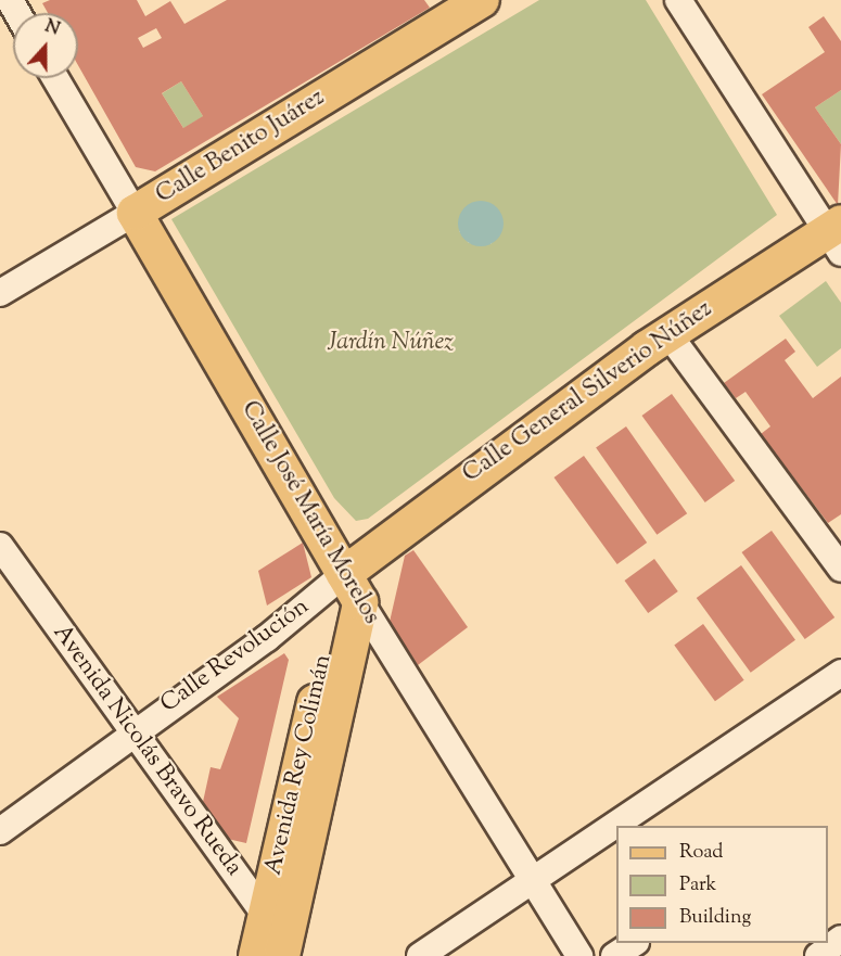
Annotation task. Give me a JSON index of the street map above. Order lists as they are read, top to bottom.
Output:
{
  "streets": {
    "main road": [
      "Calle Benito Juárez",
      "Calle General Silverio Núñez",
      "Calle José María Morelos",
      "Avenida Rey Colimán"
    ],
    "street": ["Calle Revolución", "Avenida Nicolás Bravo Rueda"]
  },
  "crossings": [
    ["Calle Benito Juárez", "Calle José María Morelos"],
    ["Calle General Silverio Núñez", "Calle José María Morelos"],
    ["Calle General Silverio Núñez", "Calle Revolución"],
    ["Calle General Silverio Núñez", "Avenida Rey Colimán"],
    ["Calle José María Morelos", "Calle Revolución"],
    ["Calle José María Morelos", "Avenida Rey Colimán"],
    ["Calle Revolución", "Avenida Nicolás Bravo Rueda"],
    ["Calle Revolución", "Avenida Rey Colimán"],
    ["Avenida Nicolás Bravo Rueda", "Avenida Rey Colimán"]
  ],
  "parks": ["Jardín Núñez"],
  "legend": ["Road", "Park", "Building"],
  "north": "top"
}
